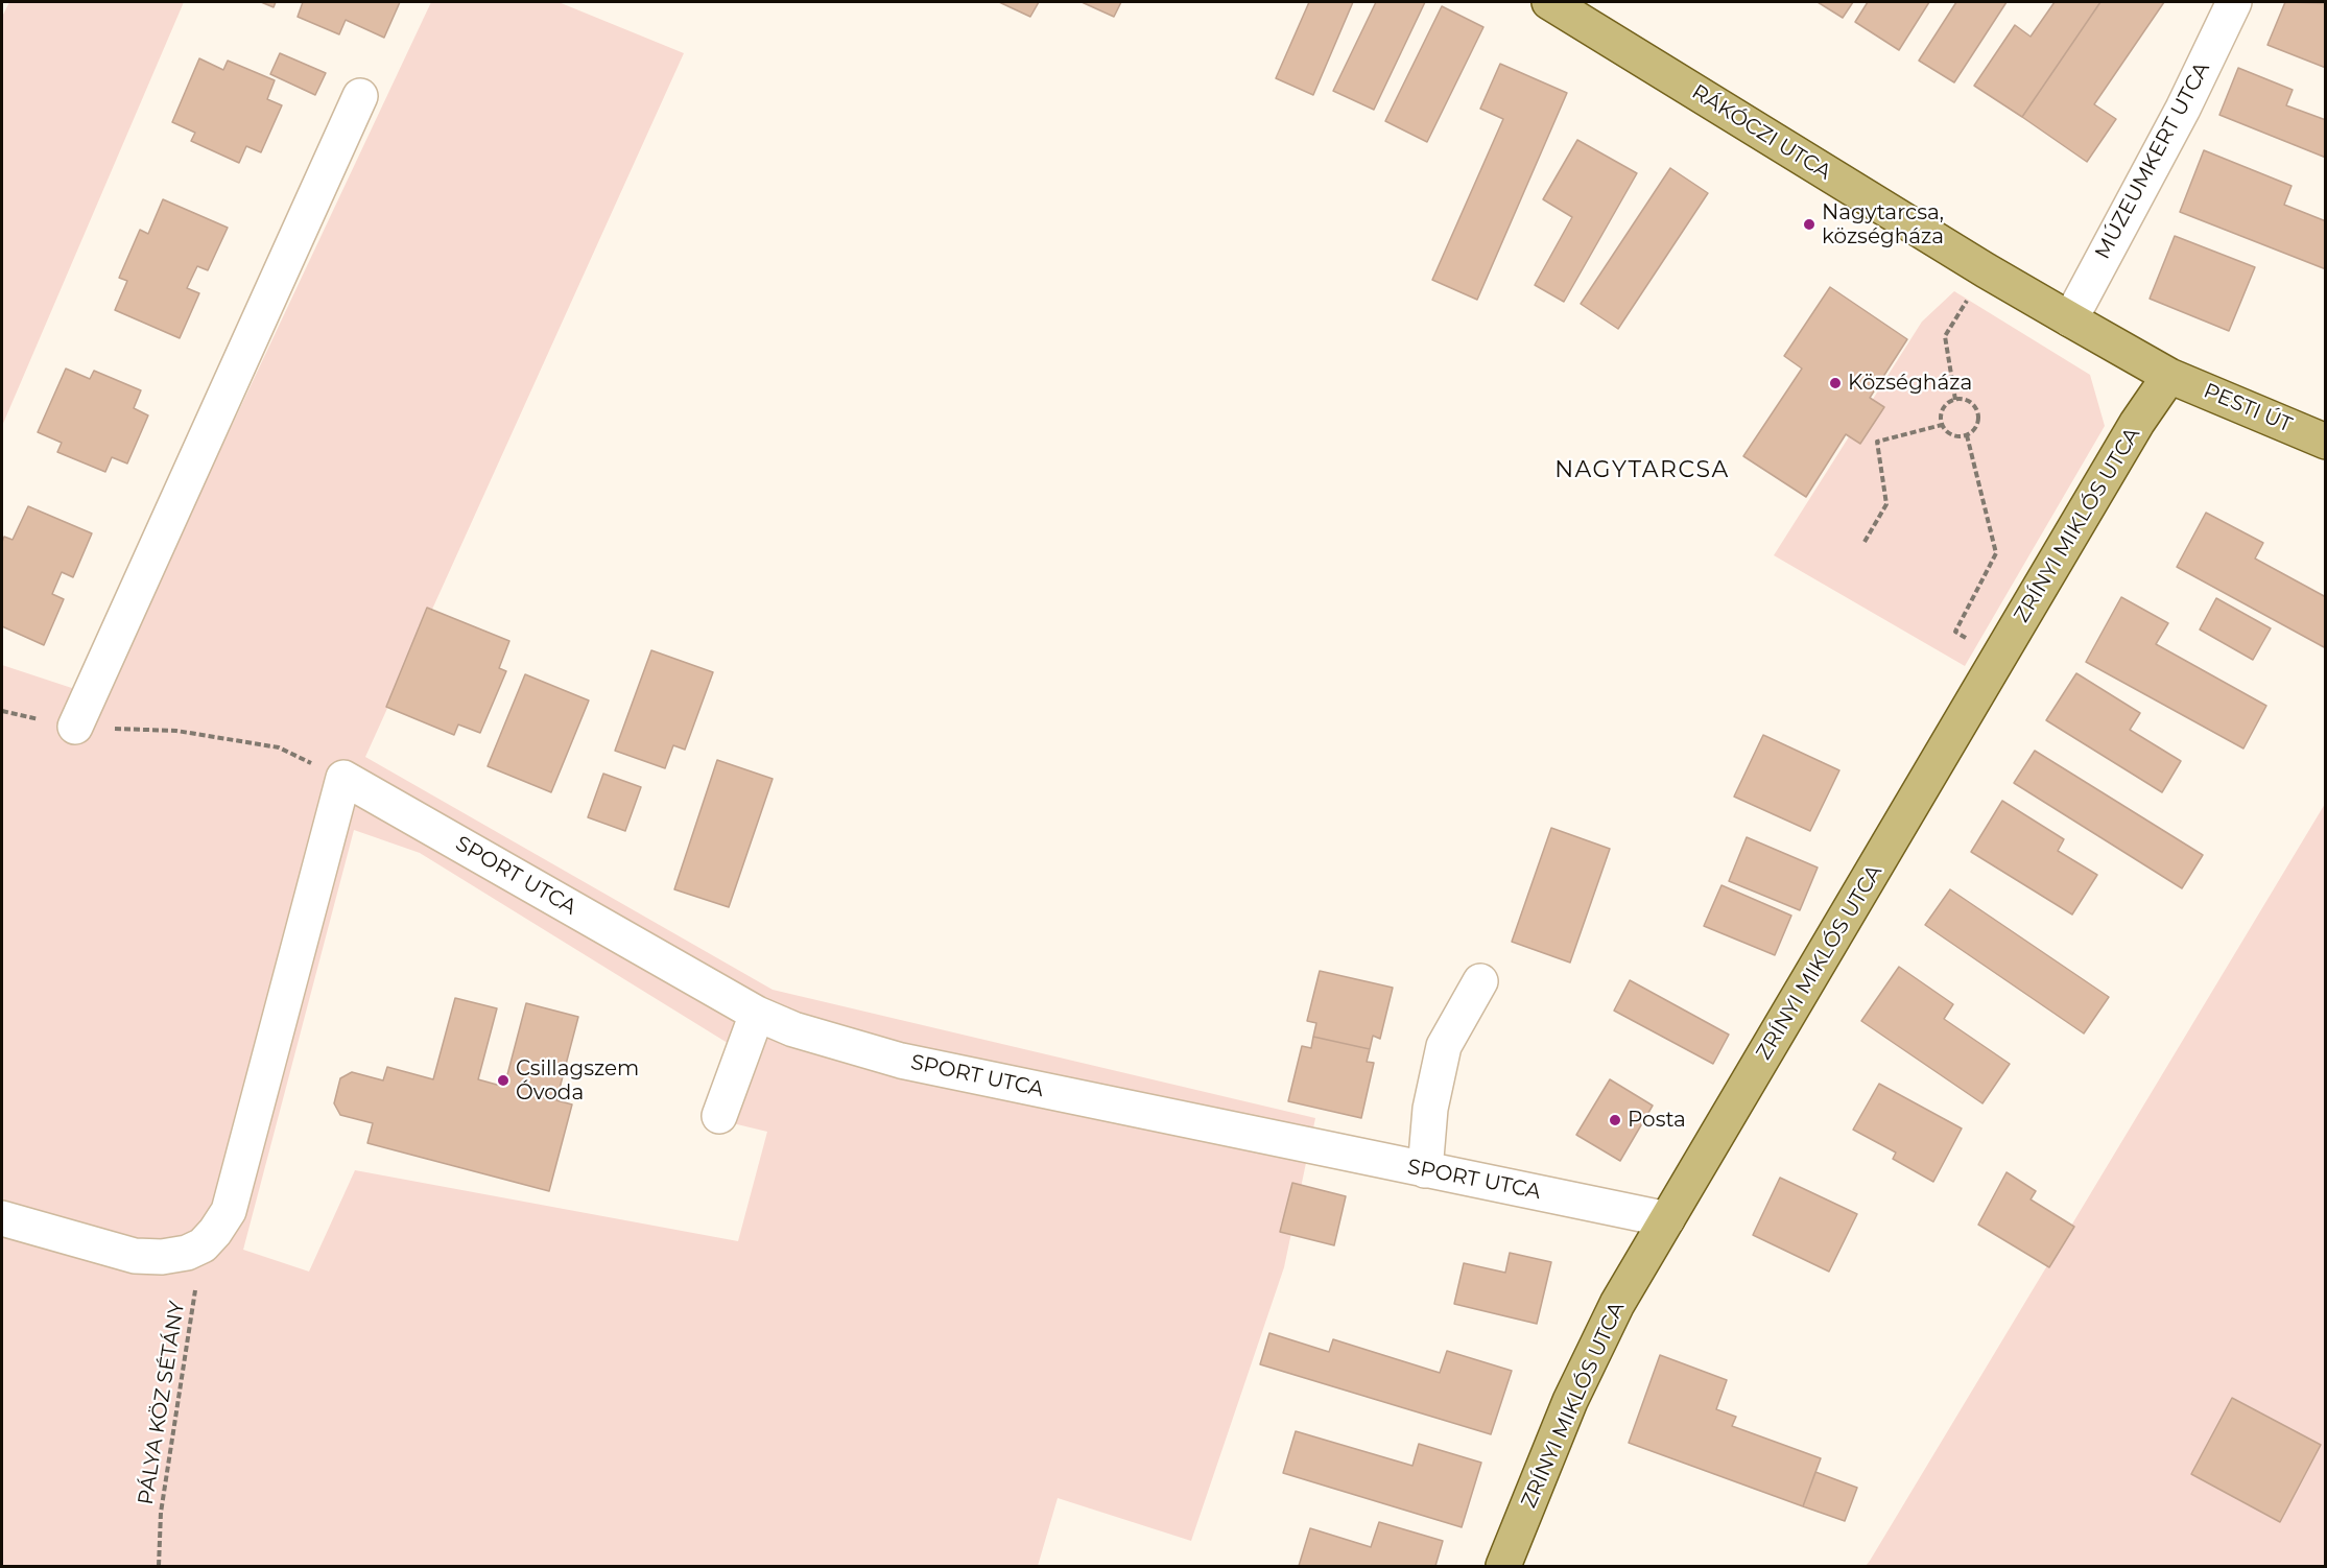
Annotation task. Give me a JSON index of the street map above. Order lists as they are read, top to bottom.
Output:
{
  "streets": {
    "main road": ["RÁKÓCZI UTCA", "PESTI ÚT", "ZRÍNYI MIKLÓS UTCA"],
    "street": ["MÚZEUMKERT UTCA", "SPORT UTCA"],
    "path": ["PÁLYA KÖZ SÉTÁNY"]
  },
  "crossings": [
    ["RÁKÓCZI UTCA", "MÚZEUMKERT UTCA"],
    ["RÁKÓCZI UTCA", "PESTI ÚT"],
    ["RÁKÓCZI UTCA", "ZRÍNYI MIKLÓS UTCA"],
    ["PESTI ÚT", "ZRÍNYI MIKLÓS UTCA"],
    ["ZRÍNYI MIKLÓS UTCA", "SPORT UTCA"]
  ],
  "districts": ["NAGYTARCSA"],
  "places": [
    "Nagytarcsa, községháza",
    "Községháza",
    "Csillagszem Óvoda",
    "Posta"
  ]
}
